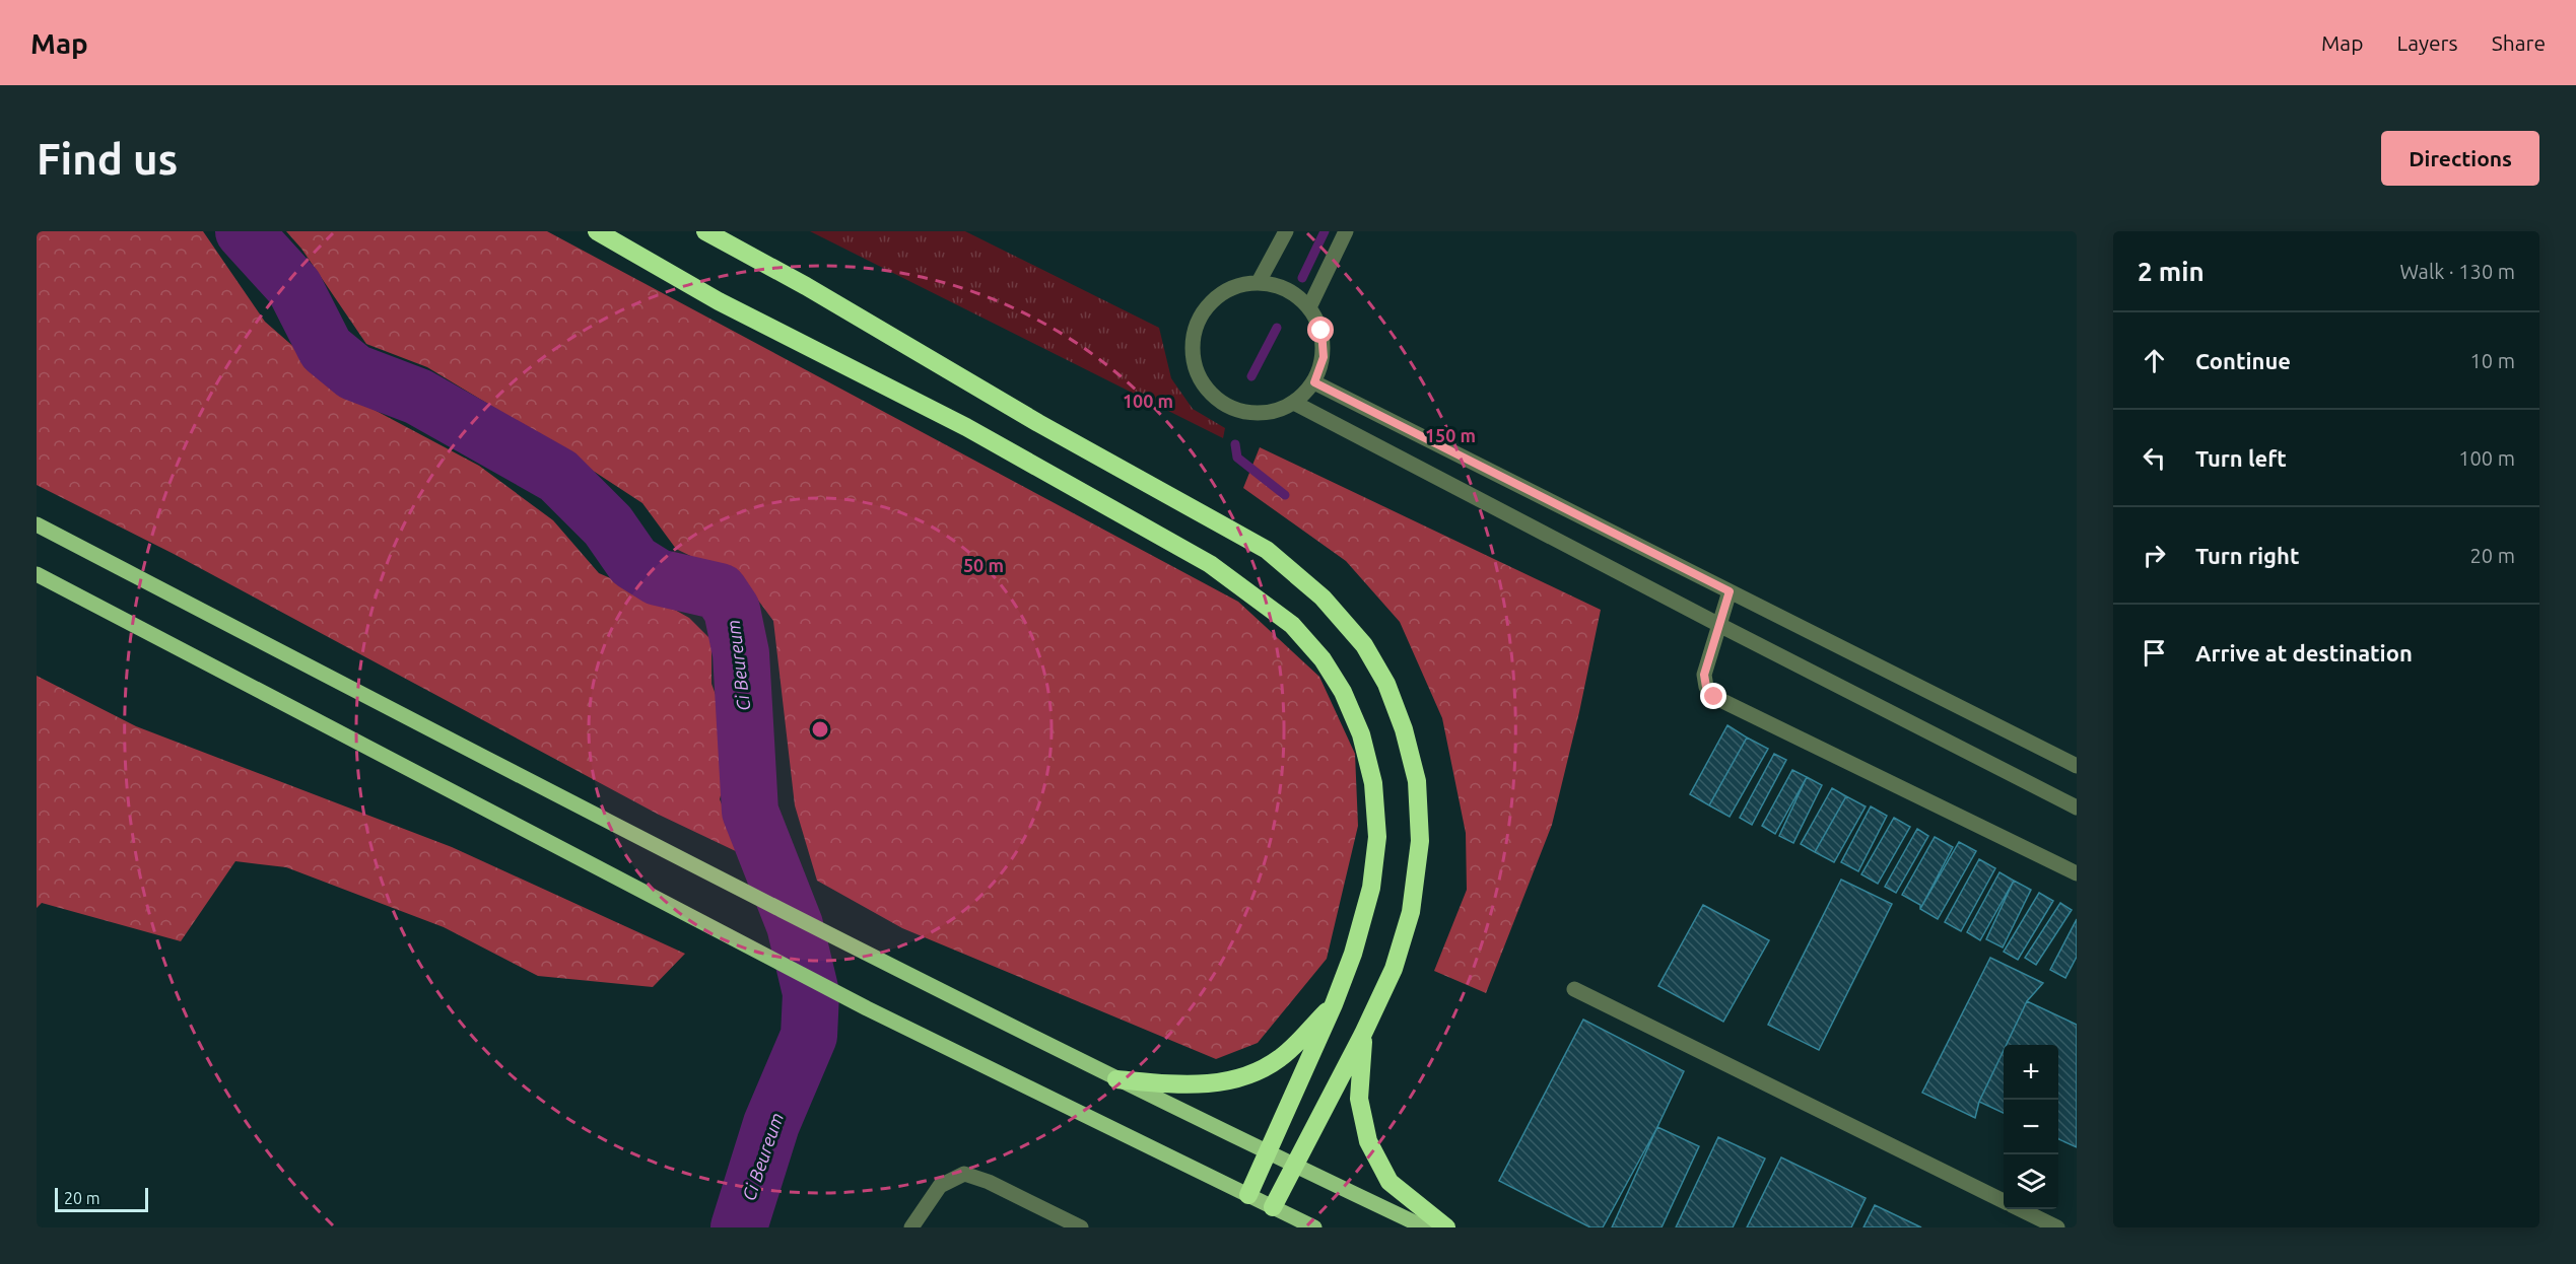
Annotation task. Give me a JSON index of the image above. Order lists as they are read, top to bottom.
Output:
{
  "water": ["Ci Beureum"],
  "scale_bar": "20 m",
  "page": {
    "header": "Map",
    "nav": ["Map", "Layers", "Share"],
    "buttons": "Directions",
    "title": "Find us",
    "heading": ["2 min", "Walk · 130 m"],
    "list": [
      ["Continue", "10 m"],
      ["Turn left", "100 m"],
      ["Turn right", "20 m"],
      "Arrive at destination"
    ],
    "map_buttons": ["+", "−"],
    "scale": "20 m"
  },
  "rings": ["100 m", "150 m", "50 m"]
}
